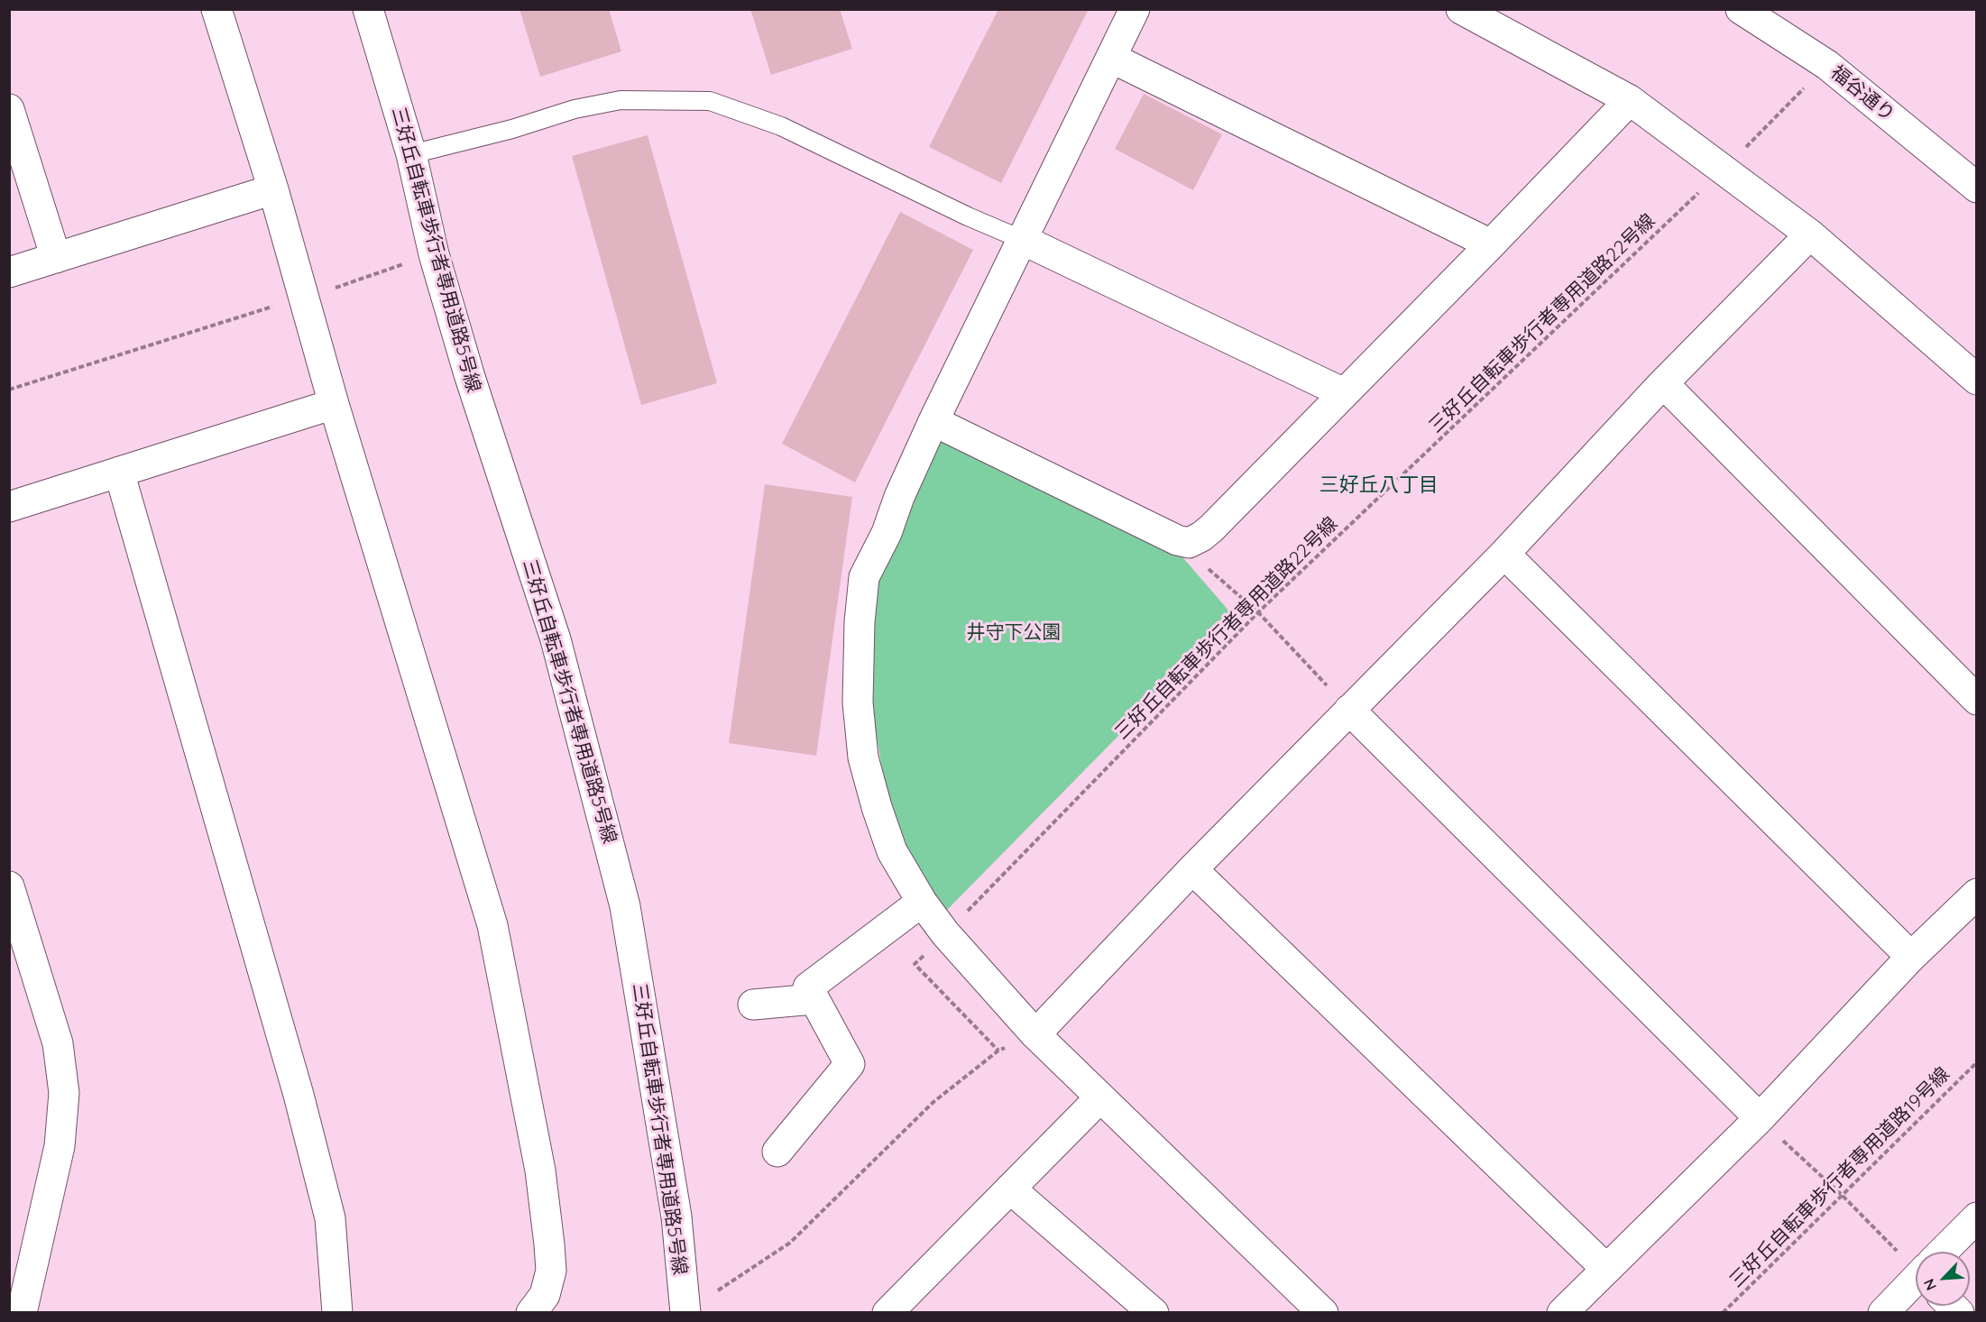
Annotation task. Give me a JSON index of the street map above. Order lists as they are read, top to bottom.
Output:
{
  "streets": {
    "street": ["福谷通り", "三好丘自転車歩行者専用道路5号線"],
    "path": ["三好丘自転車歩行者専用道路22号線", "三好丘自転車歩行者専用道路19号線"]
  },
  "crossings": [
    ["福谷通り", "三好丘自転車歩行者専用道路22号線"]
  ],
  "districts": ["三好丘八丁目"],
  "parks": ["井守下公園"],
  "north": "bottom left"
}
